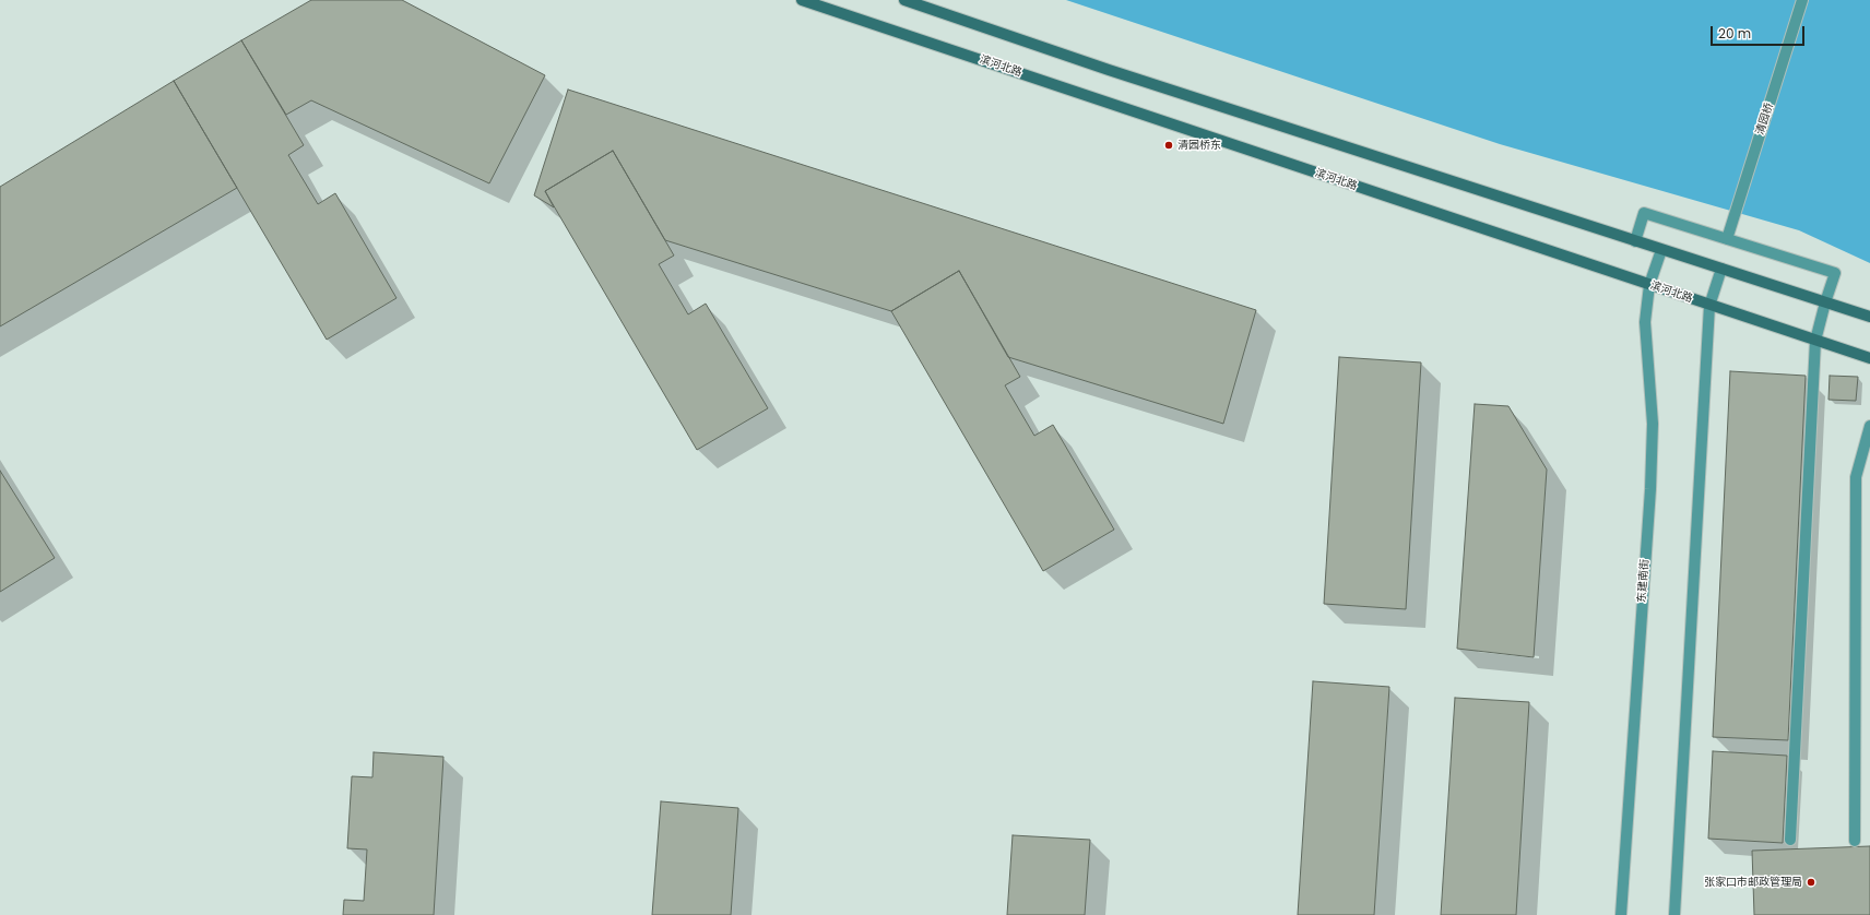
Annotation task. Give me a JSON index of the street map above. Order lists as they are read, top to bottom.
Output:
{
  "streets": {
    "main road": ["滨河北路"],
    "street": ["清园桥", "东建南街"]
  },
  "crossings": [
    ["滨河北路", "东建南街"]
  ],
  "places": ["清园桥东", "张家口市邮政管理局"],
  "scale_bar": "20 m"
}
